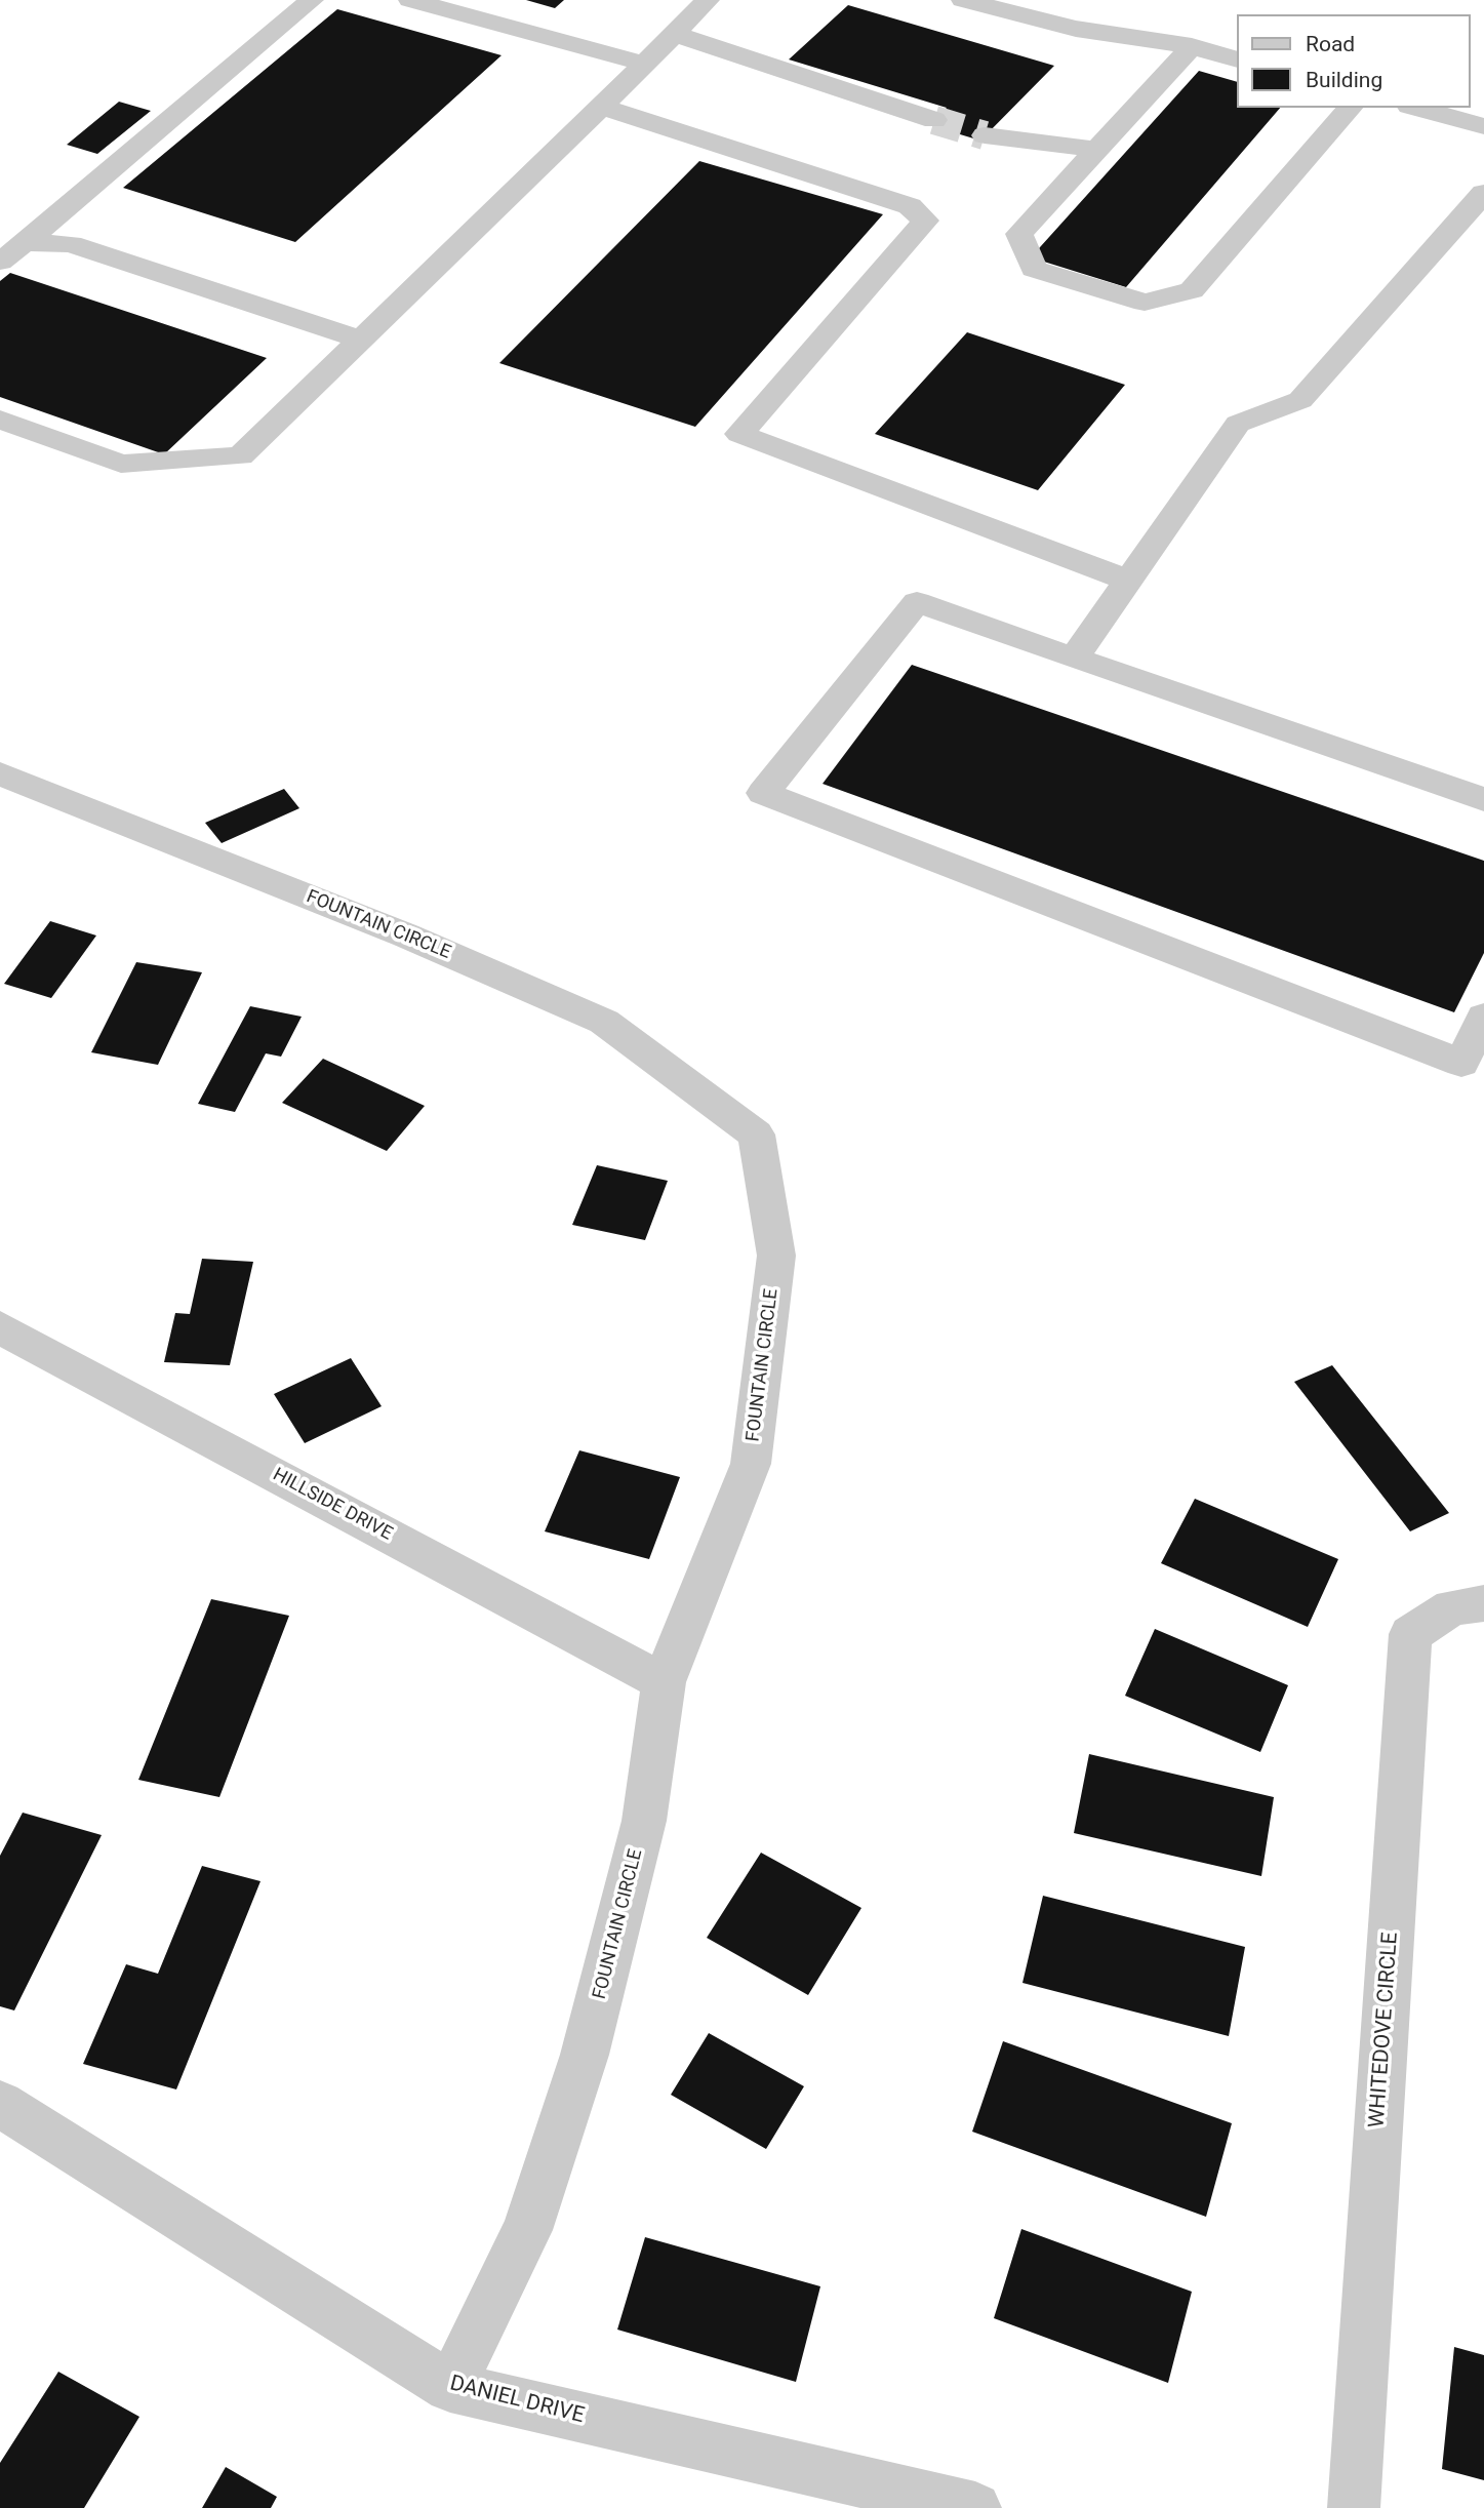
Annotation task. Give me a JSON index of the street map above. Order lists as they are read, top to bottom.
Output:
{
  "streets": {
    "street": [
      "FOUNTAIN CIRCLE",
      "HILLSIDE DRIVE",
      "WHITEDOVE CIRCLE",
      "DANIEL DRIVE"
    ]
  },
  "crossings": [
    ["FOUNTAIN CIRCLE", "HILLSIDE DRIVE"],
    ["FOUNTAIN CIRCLE", "DANIEL DRIVE"]
  ],
  "legend": ["Road", "Building"]
}
